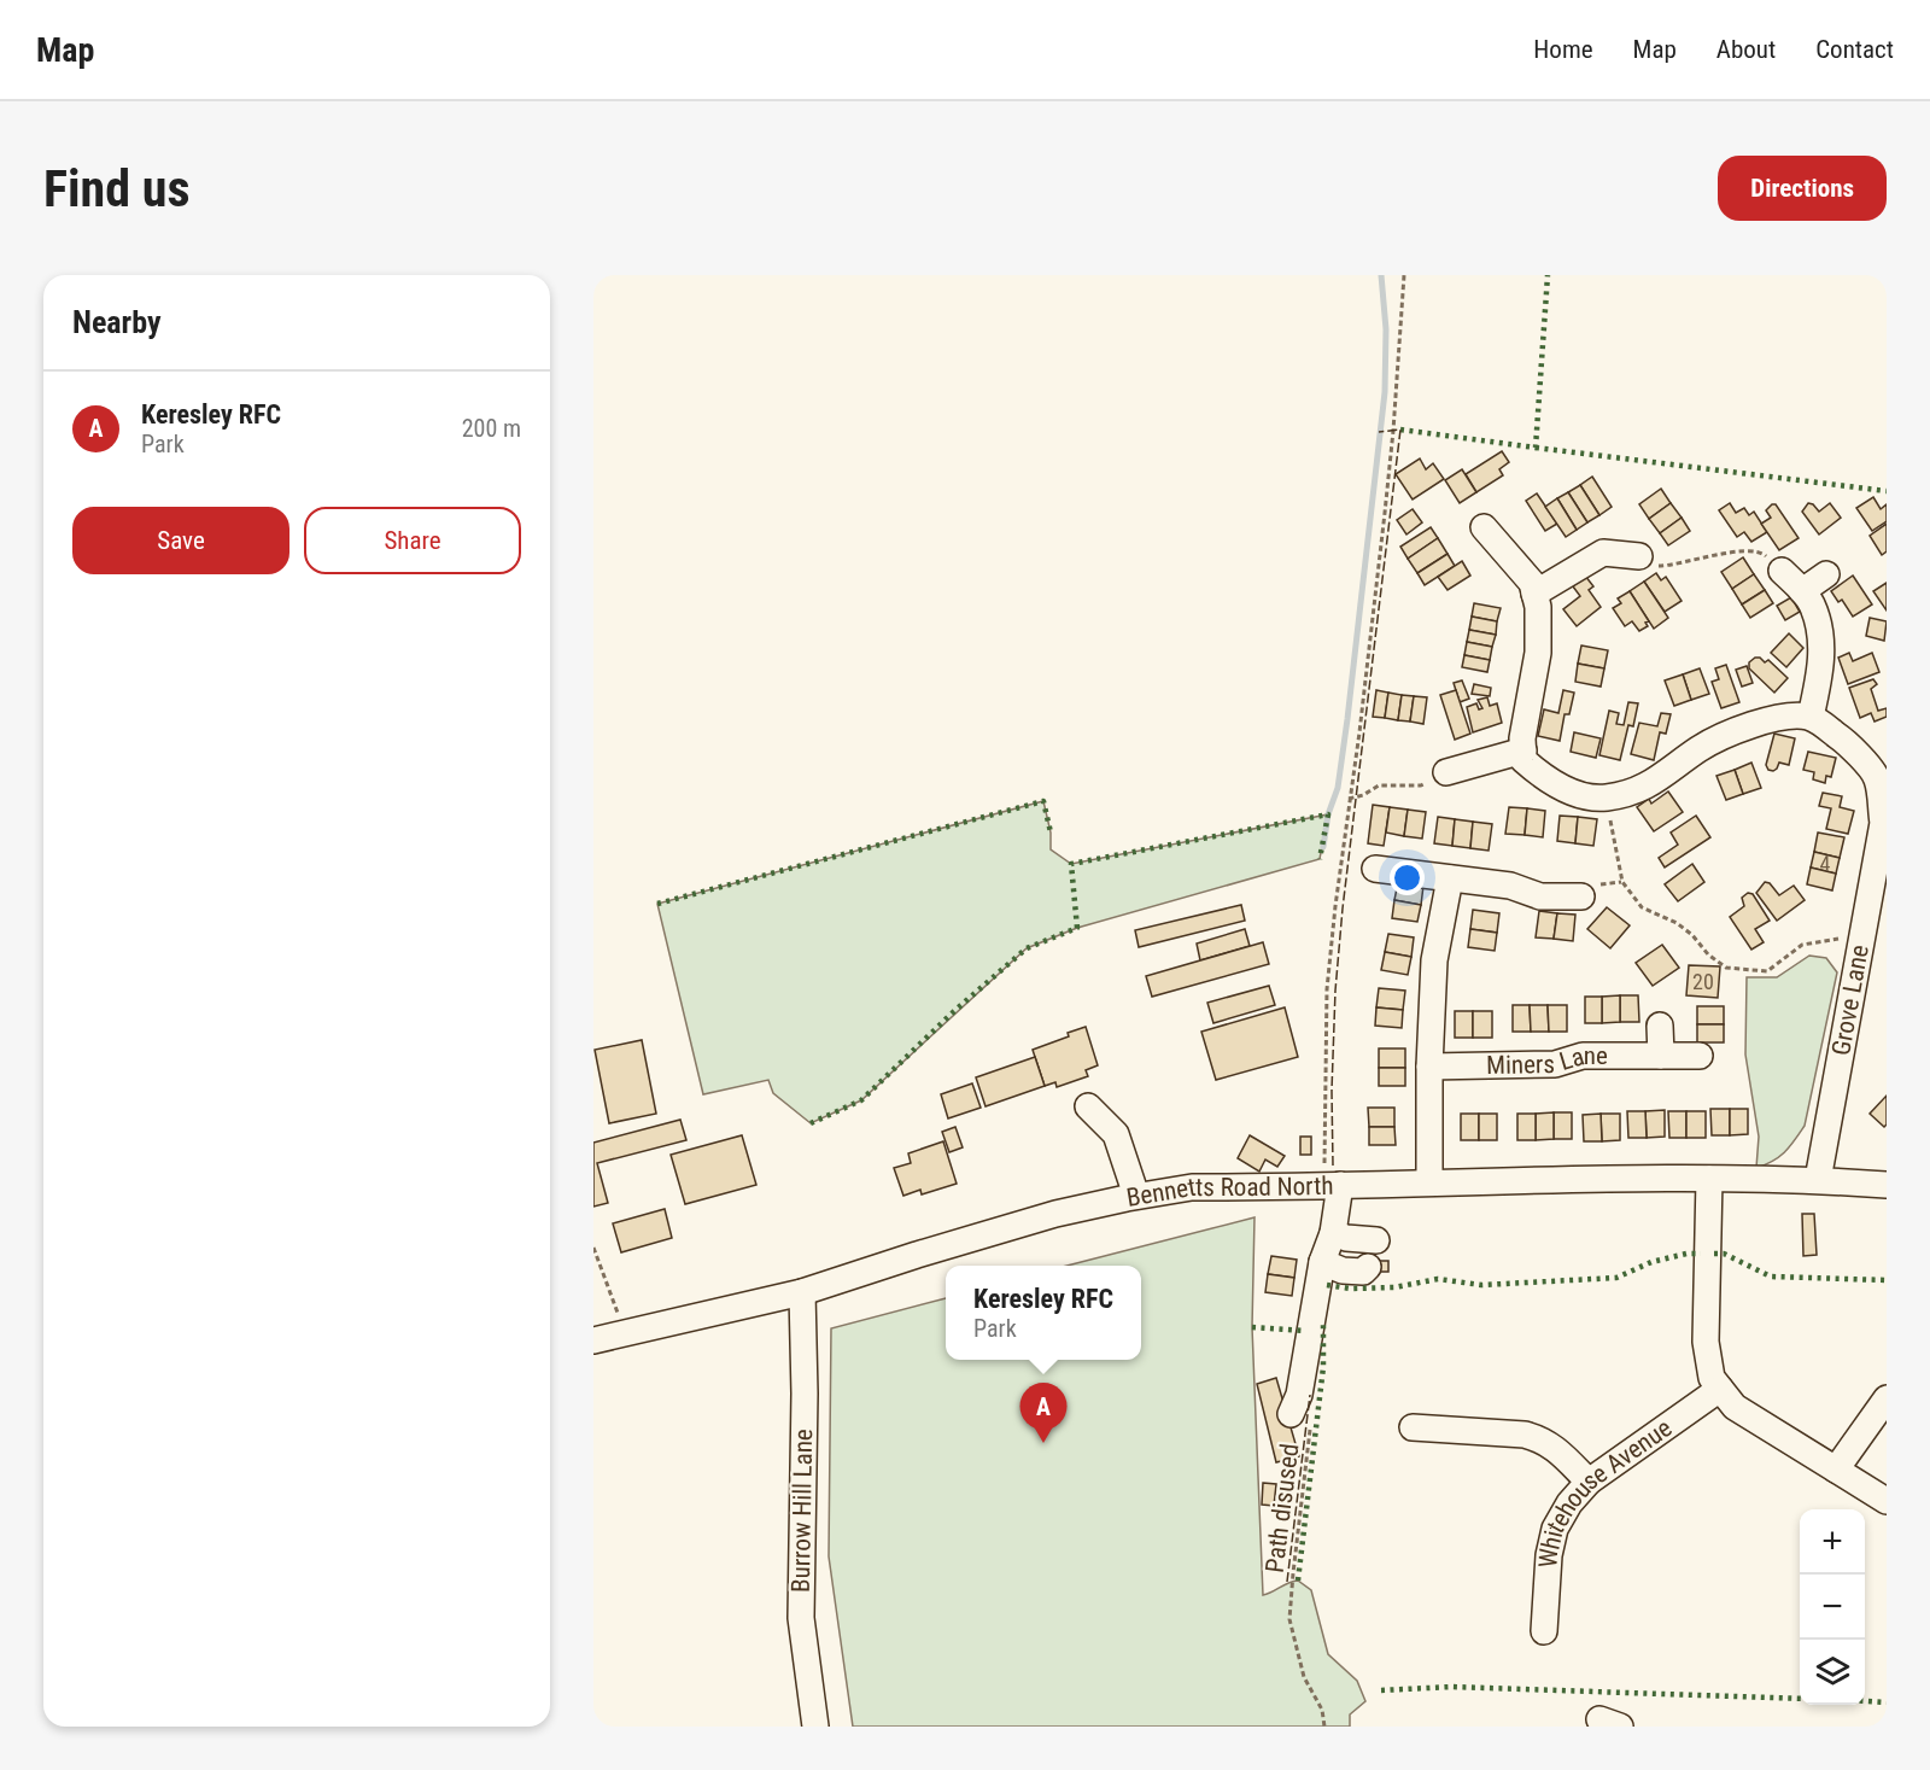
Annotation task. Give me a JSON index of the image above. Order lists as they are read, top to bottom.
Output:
{
  "streets": {
    "street": [
      "Grove Lane",
      "Miners Lane",
      "Bennetts Road North",
      "Whitehouse Avenue",
      "Burrow Hill Lane"
    ],
    "path": ["Path disused"]
  },
  "crossings": [
    ["Grove Lane", "Bennetts Road North"],
    ["Bennetts Road North", "Burrow Hill Lane"]
  ],
  "house_numbers": ["4", "20"],
  "page": {
    "header": "Map",
    "nav": [
      "Home",
      "Map",
      "About",
      "Contact"
    ],
    "buttons": [
      "Directions",
      ["Save", "Share"]
    ],
    "title": "Find us",
    "heading": "Nearby",
    "list": [
      {
        "mark": "A",
        "name": "Keresley RFC",
        "note": "Park",
        "value": "200 m"
      }
    ],
    "popup": ["Keresley RFC", "Park"],
    "pins": "A",
    "map_buttons": ["+", "−"]
  }
}
